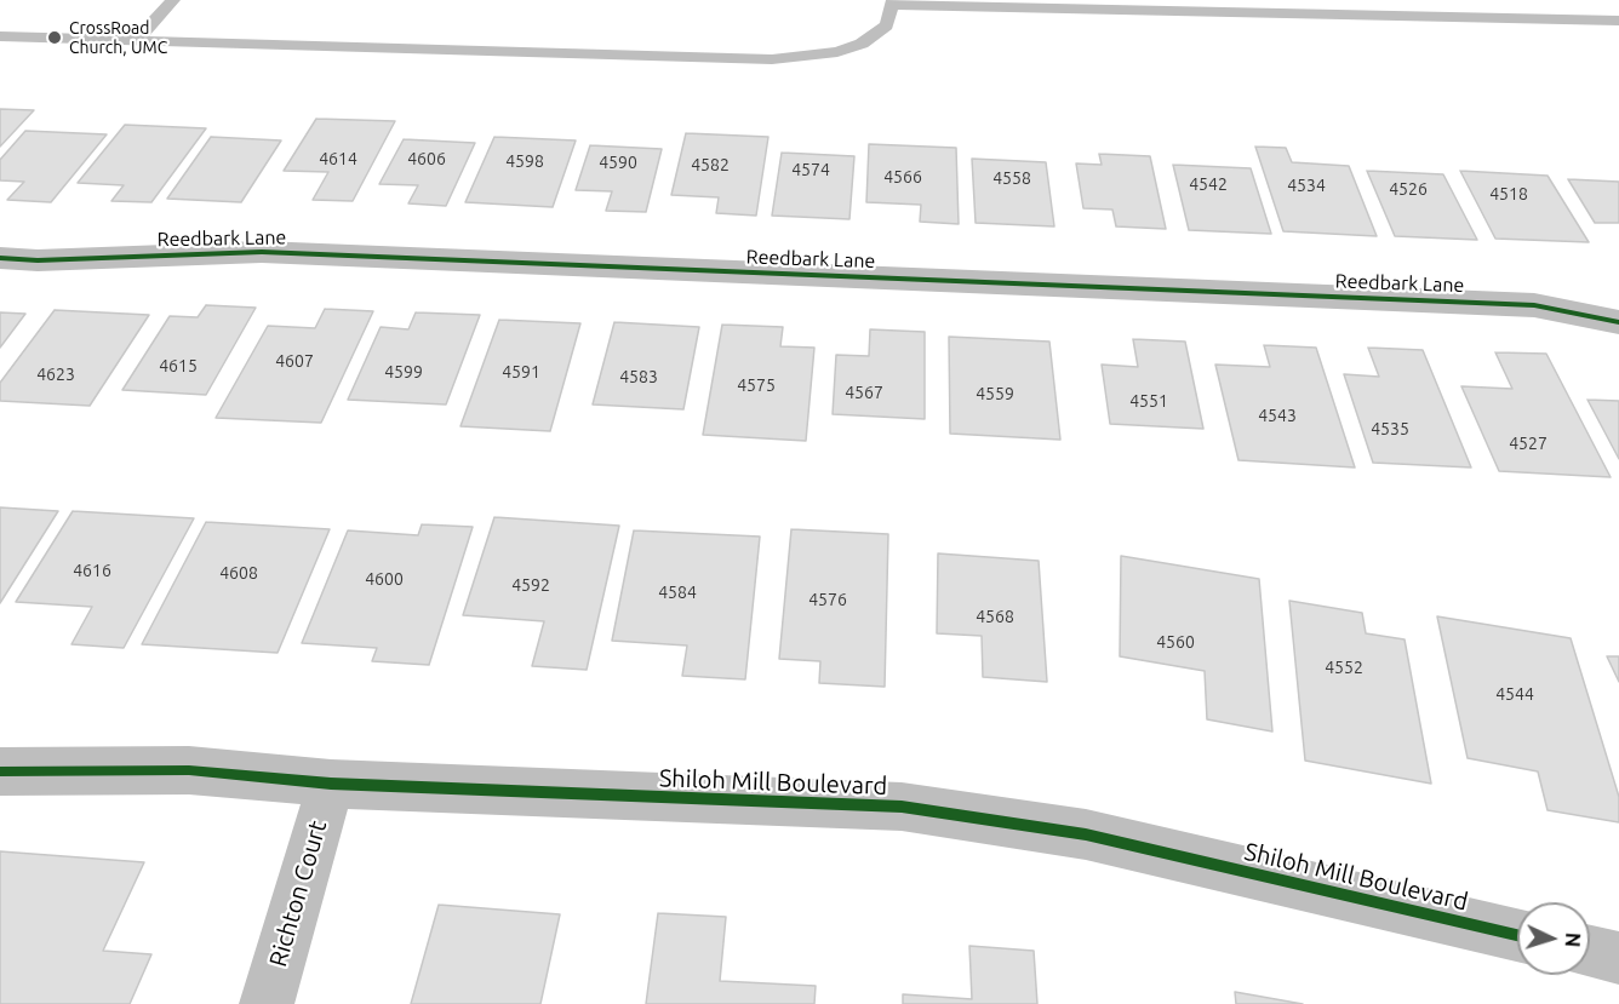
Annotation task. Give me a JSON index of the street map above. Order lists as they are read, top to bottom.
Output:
{
  "streets": {
    "street": ["Reedbark Lane", "Shiloh Mill Boulevard", "Richton Court"]
  },
  "crossings": [
    ["Shiloh Mill Boulevard", "Richton Court"]
  ],
  "places": ["CrossRoad Church, UMC"],
  "house_numbers": [
    "4614",
    "4606",
    "4598",
    "4590",
    "4582",
    "4574",
    "4566",
    "4558",
    "4542",
    "4534",
    "4526",
    "4518",
    "4607",
    "4615",
    "4599",
    "4591",
    "4623",
    "4583",
    "4575",
    "4567",
    "4559",
    "4551",
    "4543",
    "4535",
    "4527",
    "4616",
    "4608",
    "4600",
    "4592",
    "4584",
    "4576",
    "4568",
    "4560",
    "4552",
    "4544"
  ],
  "north": "right"
}
